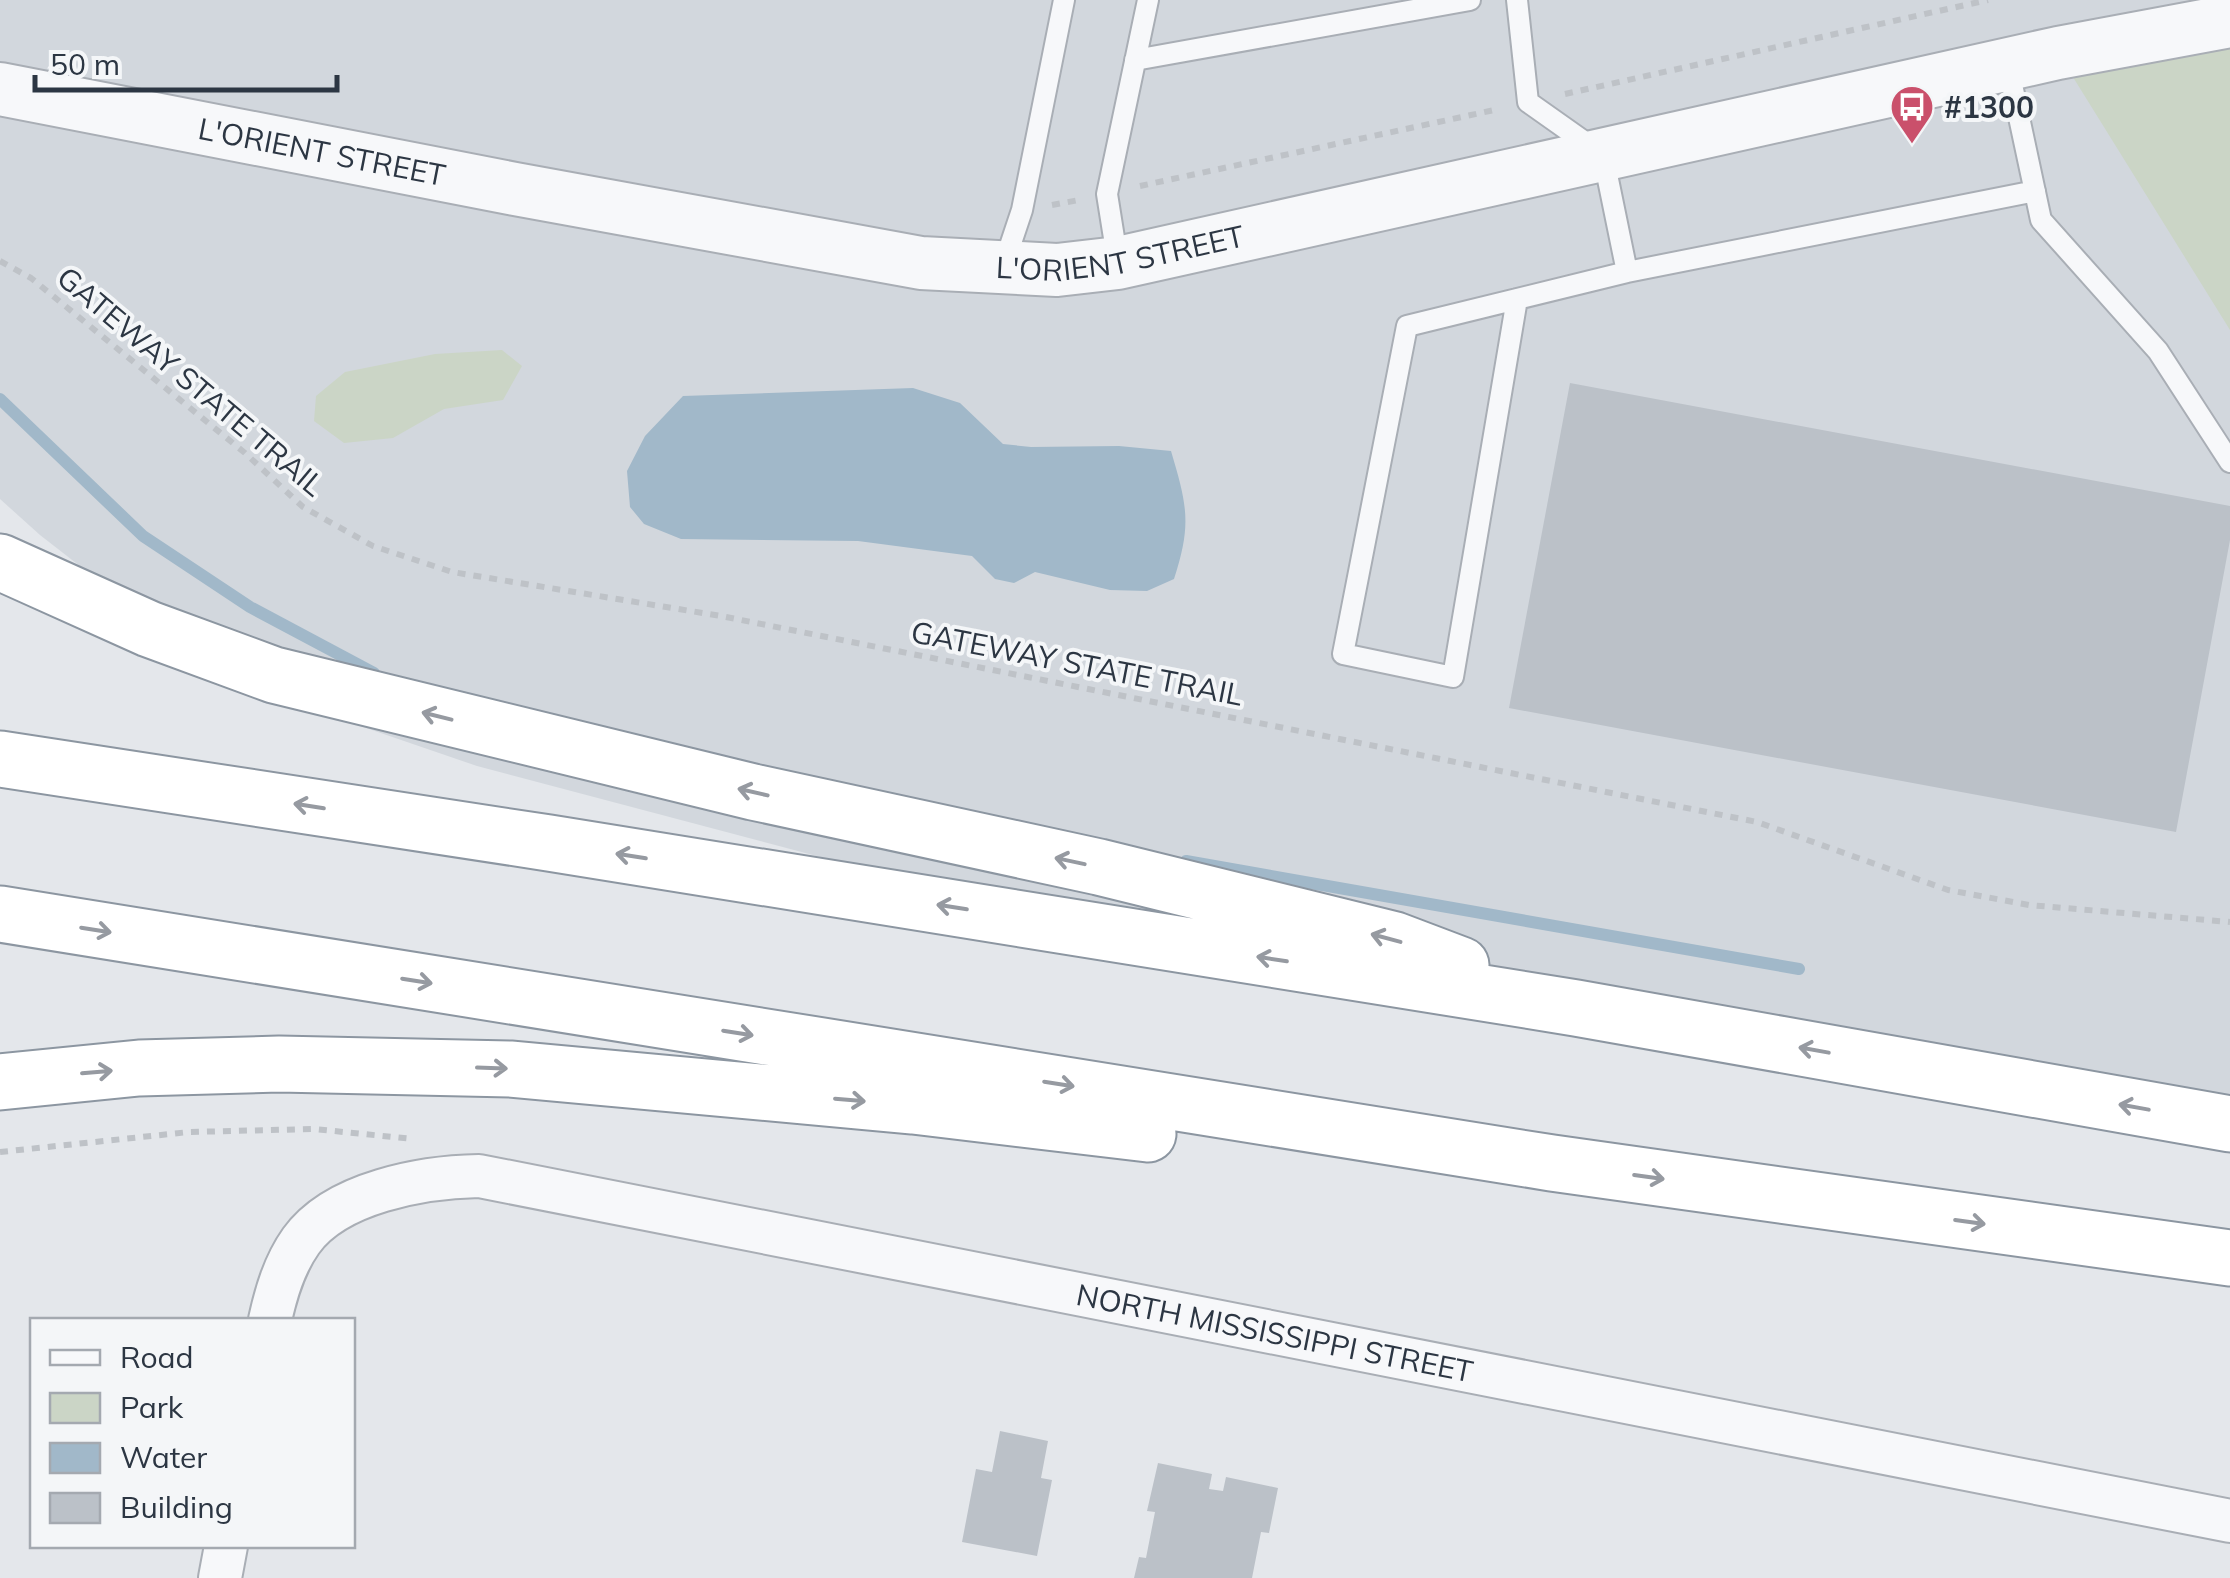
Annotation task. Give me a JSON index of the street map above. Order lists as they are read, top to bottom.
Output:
{
  "streets": {
    "street": ["L'ORIENT STREET", "NORTH MISSISSIPPI STREET"],
    "path": ["GATEWAY STATE TRAIL"]
  },
  "places": {
    "bus stop": ["#1300"]
  },
  "legend": [
    "Road",
    "Park",
    "Water",
    "Building"
  ],
  "scale_bar": "50 m"
}
